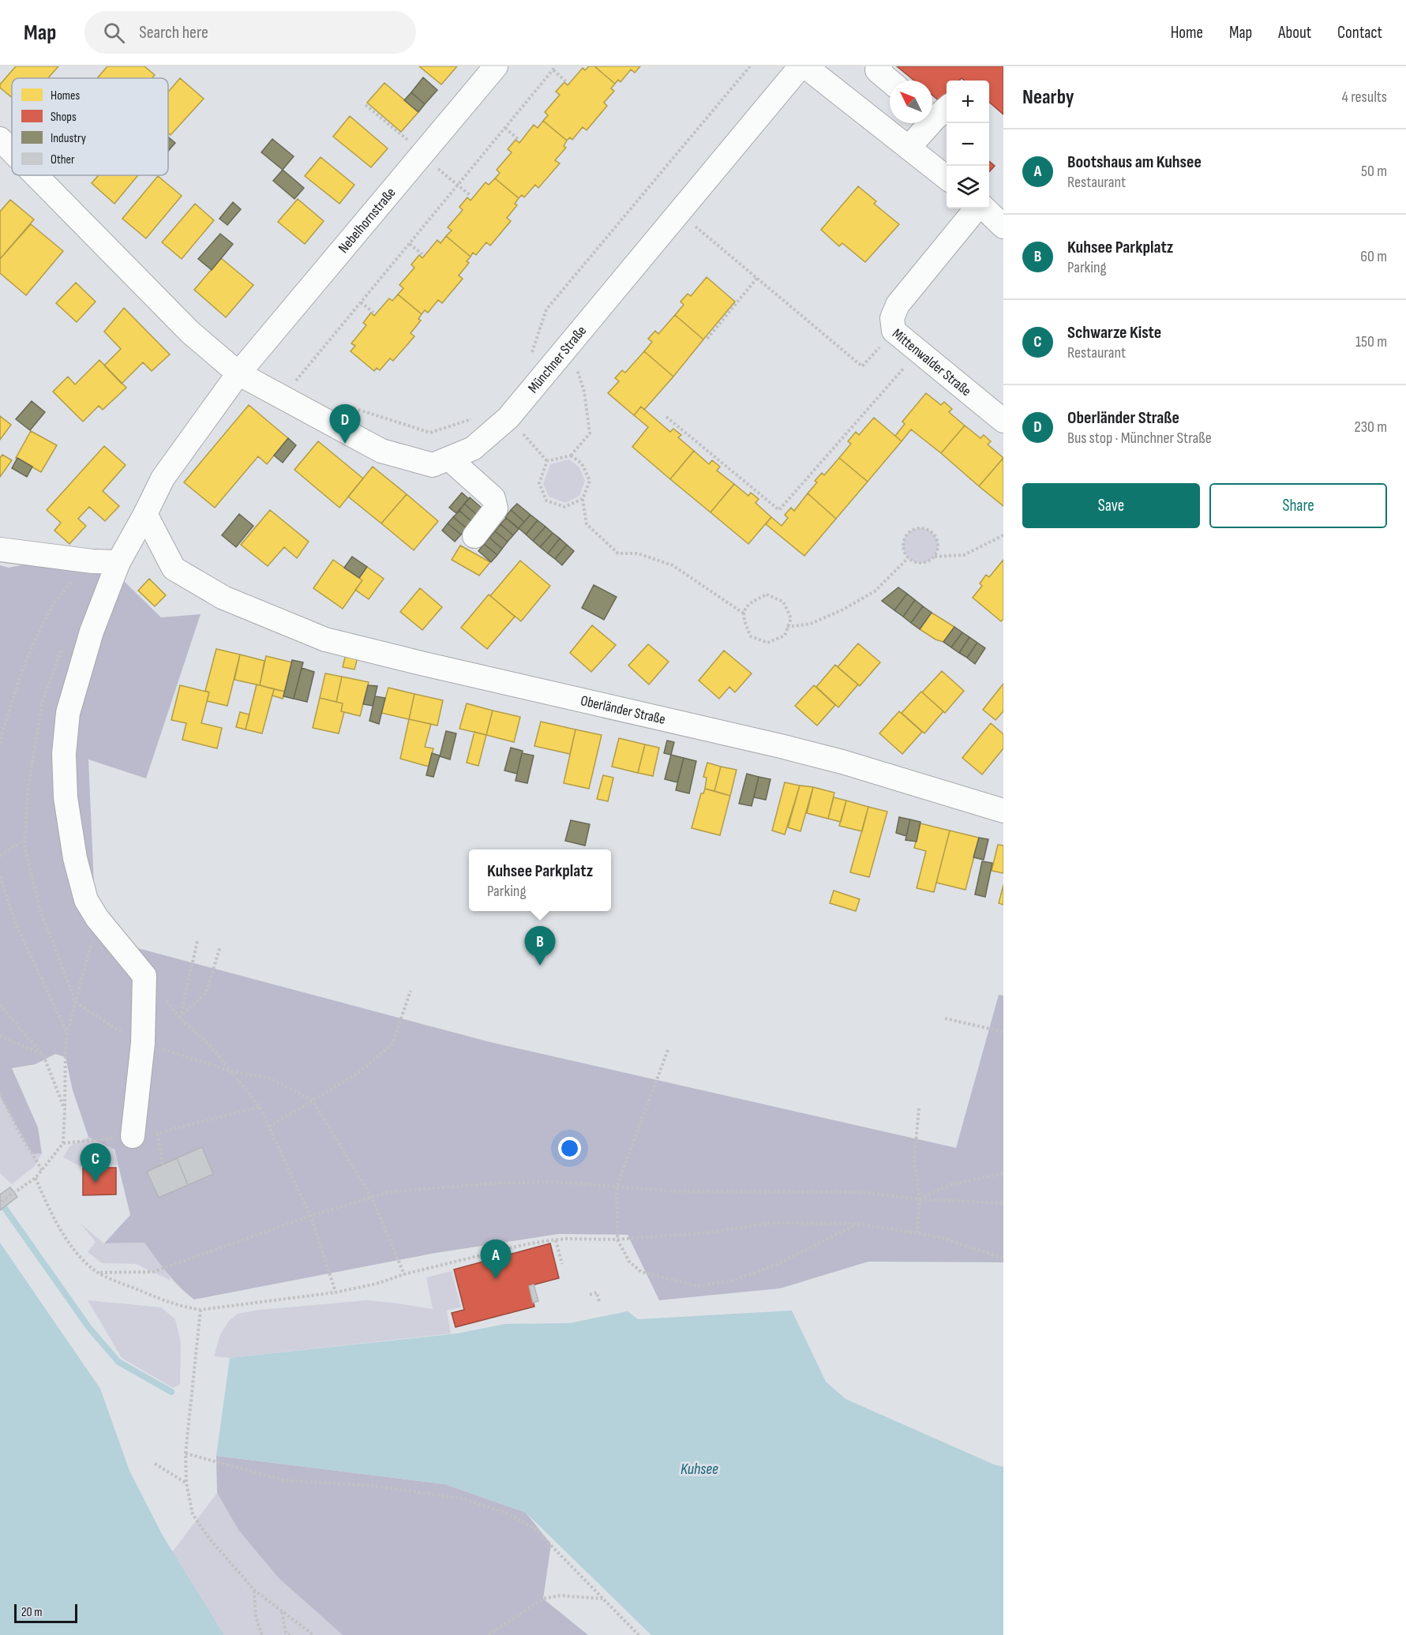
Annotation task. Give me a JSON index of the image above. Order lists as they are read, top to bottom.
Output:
{
  "streets": {
    "street": [
      "Nebelhornstraße",
      "Münchner Straße",
      "Mittenwalder Straße",
      "Oberländer Straße"
    ]
  },
  "crossings": [
    ["Nebelhornstraße", "Münchner Straße"]
  ],
  "water": ["Kuhsee"],
  "legend": [
    "Homes",
    "Shops",
    "Industry",
    "Other"
  ],
  "scale_bar": "20 m",
  "north": "top left",
  "page": {
    "header": "Map",
    "search": "Search here",
    "nav": [
      "Home",
      "Map",
      "About",
      "Contact"
    ],
    "heading": ["Nearby", "4 results"],
    "map_buttons": ["+", "−"],
    "list": [
      {
        "mark": "A",
        "name": "Bootshaus am Kuhsee",
        "note": "Restaurant",
        "value": "50 m"
      },
      {
        "mark": "B",
        "name": "Kuhsee Parkplatz",
        "note": "Parking",
        "value": "60 m"
      },
      {
        "mark": "C",
        "name": "Schwarze Kiste",
        "note": "Restaurant",
        "value": "150 m"
      },
      {
        "mark": "D",
        "name": "Oberländer Straße",
        "note": "Bus stop · Münchner Straße",
        "value": "230 m"
      }
    ],
    "pins": [
      "D",
      "B",
      "C",
      "A"
    ],
    "buttons": ["Save", "Share"],
    "popup": ["Kuhsee Parkplatz", "Parking"],
    "scale": "20 m"
  }
}
